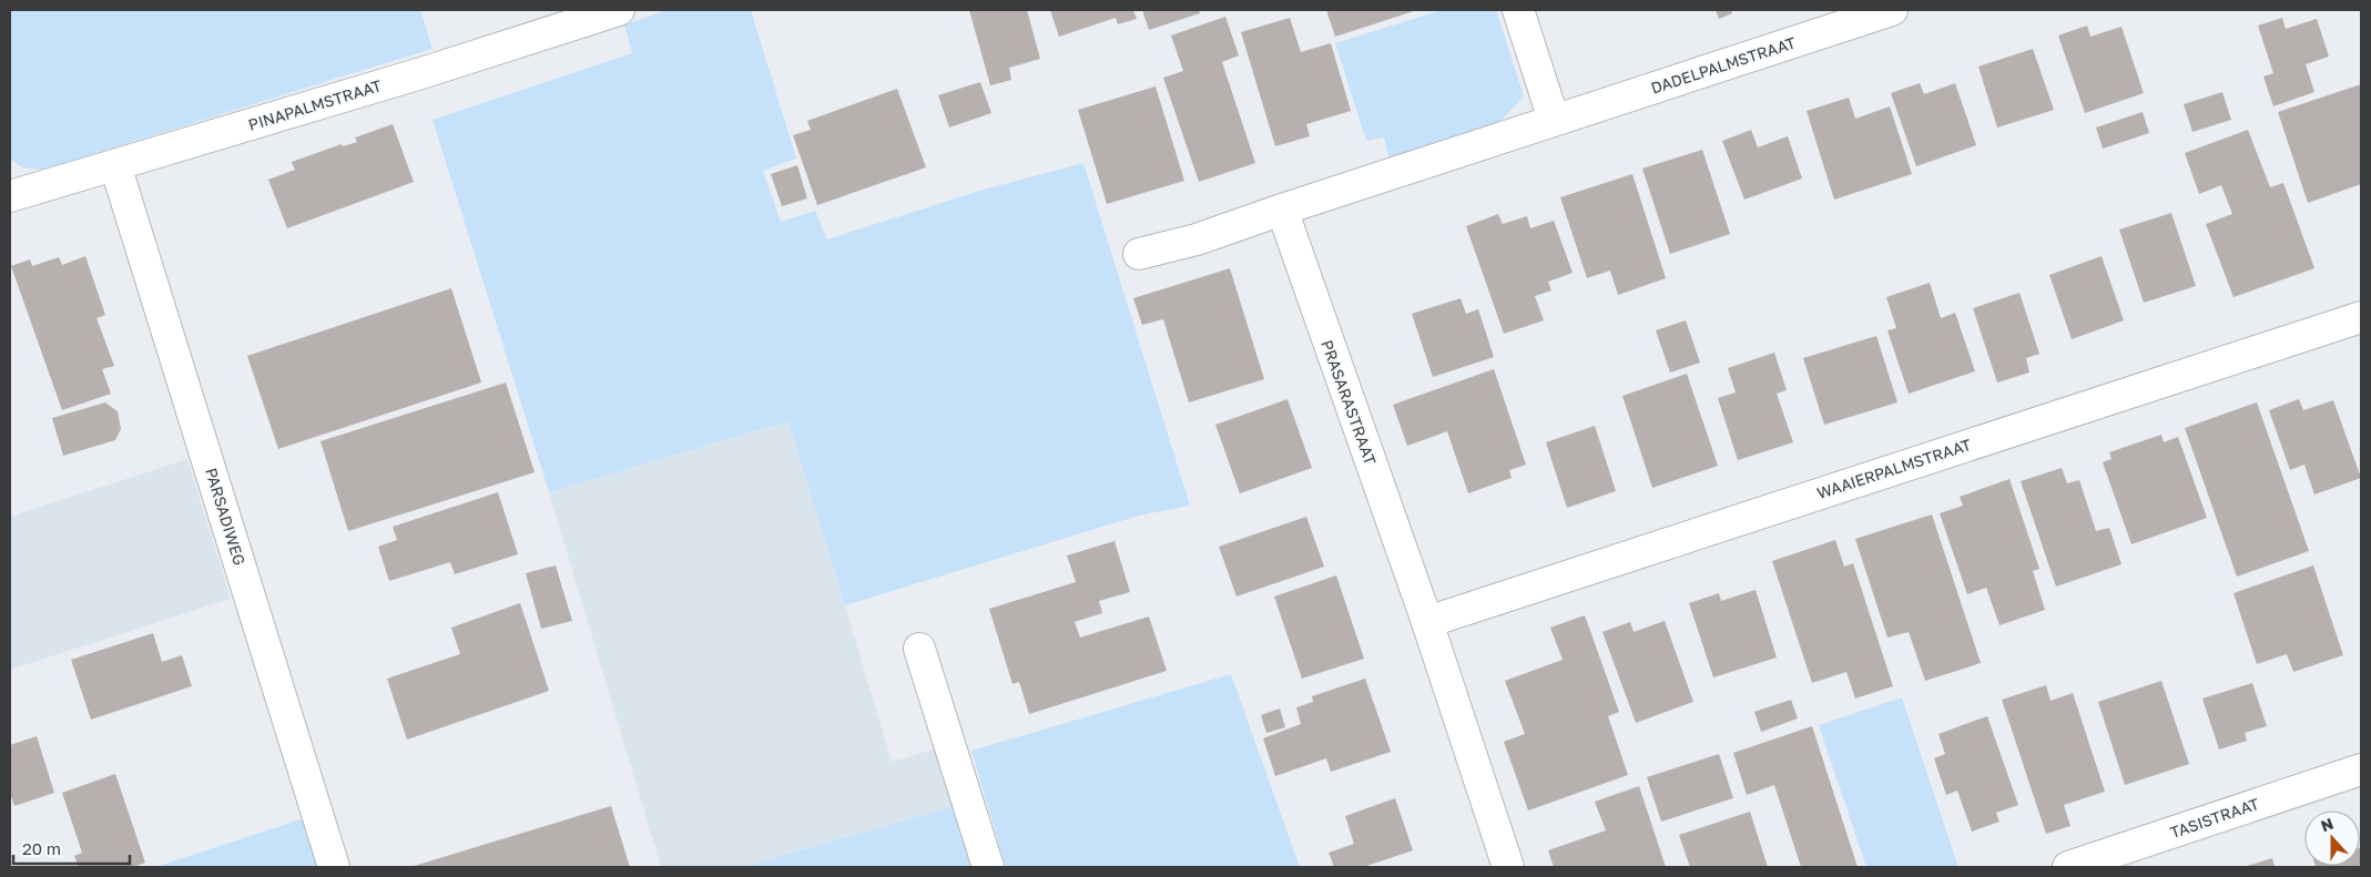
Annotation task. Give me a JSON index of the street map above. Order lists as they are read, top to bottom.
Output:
{
  "streets": {
    "street": [
      "DADELPALMSTRAAT",
      "PINAPALMSTRAAT",
      "PRASARASTRAAT",
      "WAAIERPALMSTRAAT",
      "PARSADIWEG",
      "TASISTRAAT"
    ]
  },
  "crossings": [
    ["PINAPALMSTRAAT", "PARSADIWEG"],
    ["PRASARASTRAAT", "WAAIERPALMSTRAAT"]
  ],
  "scale_bar": "20 m",
  "north": "top"
}
